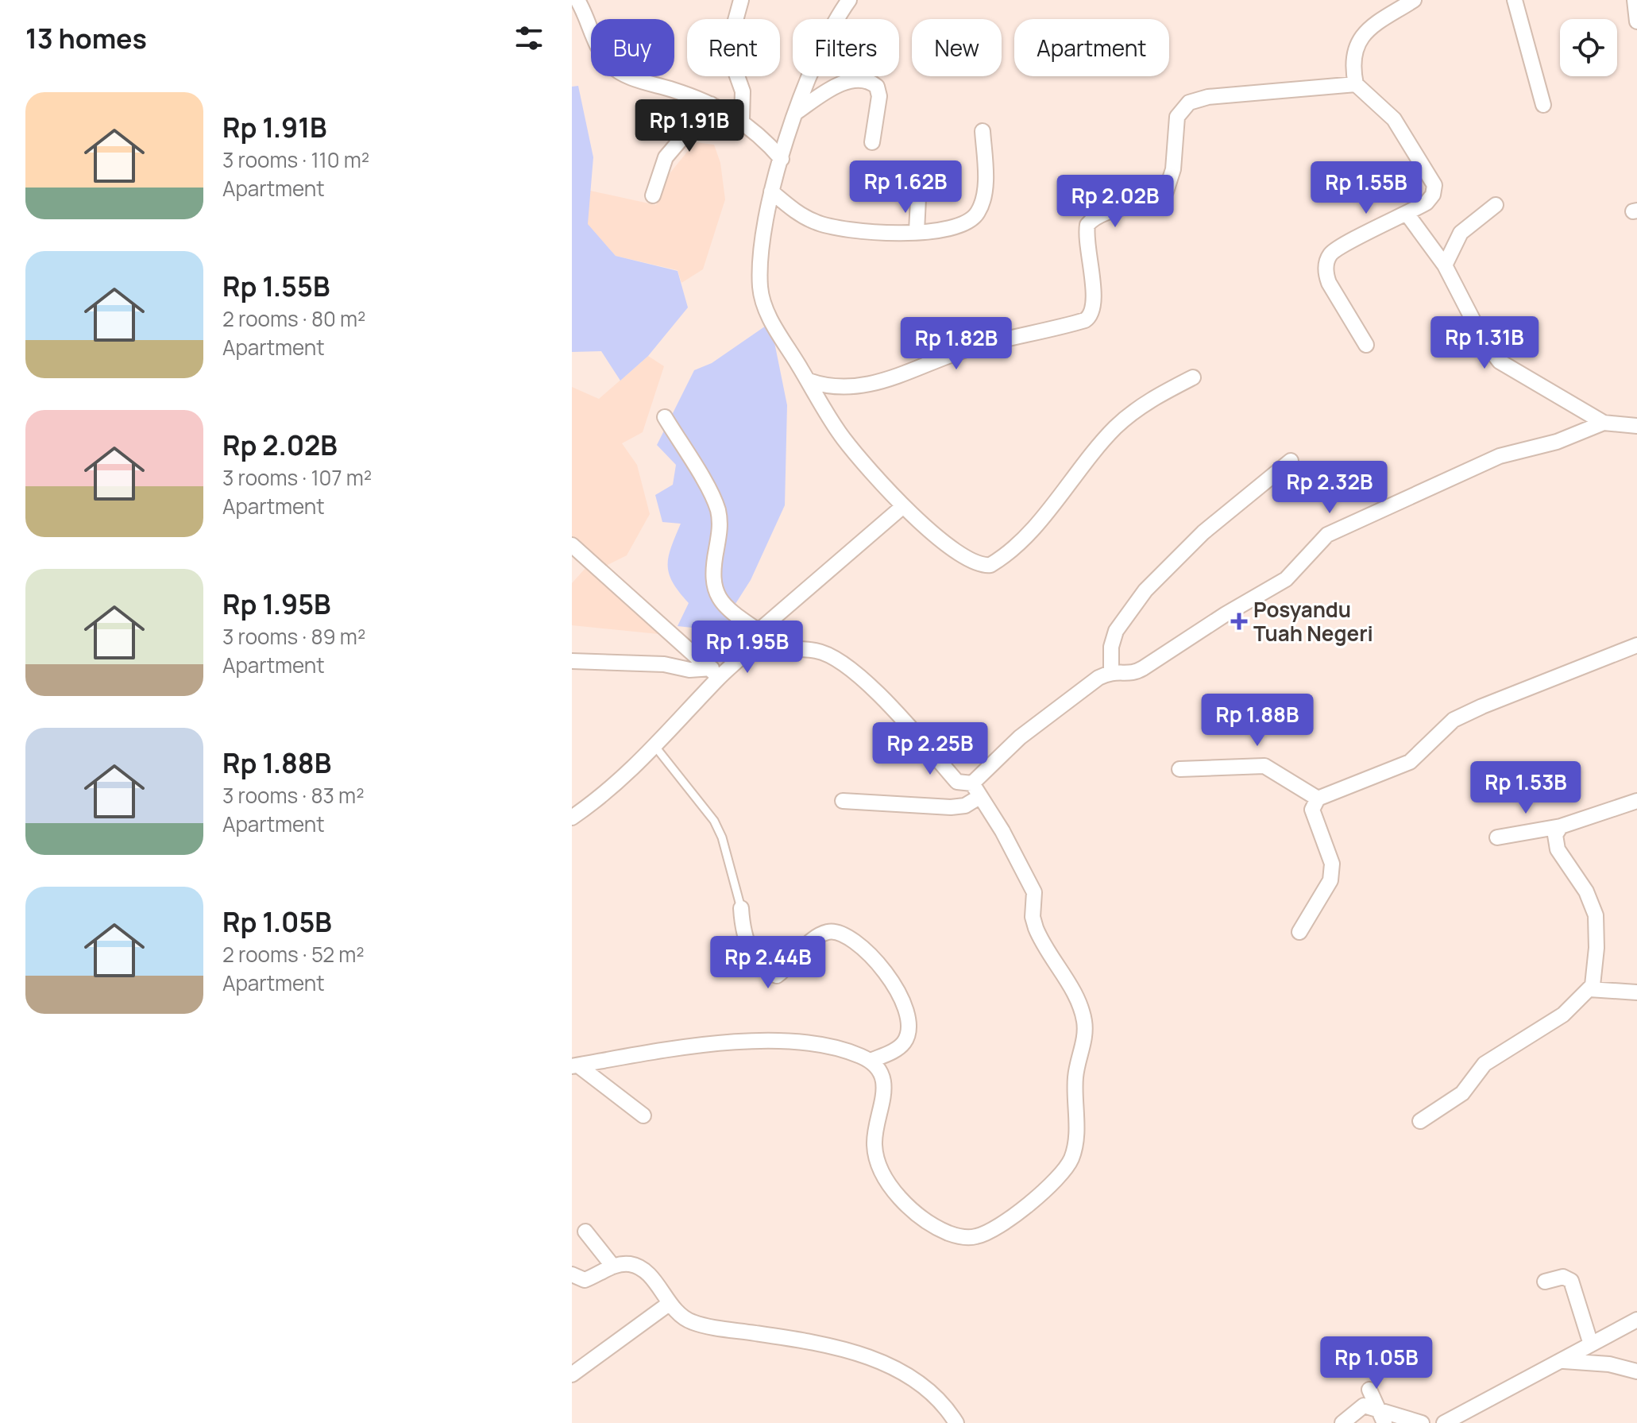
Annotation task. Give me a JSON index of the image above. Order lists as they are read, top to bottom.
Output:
{
  "places": {
    "health": ["Posyandu Tuah Negeri"]
  },
  "page": {
    "heading": "13 homes",
    "chip": [
      "Buy",
      "Rent",
      "Filters",
      "New",
      "Apartment"
    ],
    "list": [
      {
        "name": "Rp 1.91B",
        "note": "3 rooms · 110 m² · Apartment"
      },
      {
        "name": "Rp 1.55B",
        "note": "2 rooms · 80 m² · Apartment"
      },
      {
        "name": "Rp 2.02B",
        "note": "3 rooms · 107 m² · Apartment"
      },
      {
        "name": "Rp 1.95B",
        "note": "3 rooms · 89 m² · Apartment"
      },
      {
        "name": "Rp 1.88B",
        "note": "3 rooms · 83 m² · Apartment"
      },
      {
        "name": "Rp 1.05B",
        "note": "2 rooms · 52 m² · Apartment"
      }
    ],
    "price": [
      "Rp 1.91B",
      "Rp 1.62B",
      "Rp 1.55B",
      "Rp 2.02B",
      "Rp 1.31B",
      "Rp 1.82B",
      "Rp 2.32B",
      "Rp 1.95B",
      "Rp 1.88B",
      "Rp 2.25B",
      "Rp 1.53B",
      "Rp 2.44B",
      "Rp 1.05B"
    ]
  }
}
